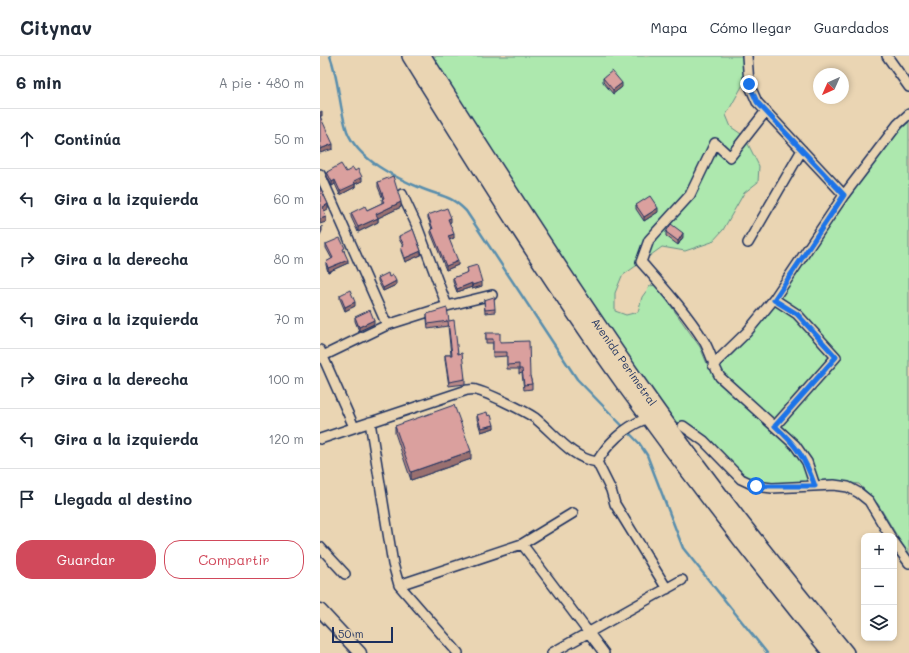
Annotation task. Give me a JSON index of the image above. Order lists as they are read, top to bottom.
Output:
{
  "streets": {
    "main road": ["Avenida Perimetral"]
  },
  "scale_bar": "50 m",
  "north": "bottom left",
  "page": {
    "header": "Citynav",
    "nav": ["Mapa", "Cómo llegar", "Guardados"],
    "heading": ["6 min", "A pie · 480 m"],
    "list": [
      ["Continúa", "50 m"],
      ["Gira a la izquierda", "60 m"],
      ["Gira a la derecha", "80 m"],
      ["Gira a la izquierda", "70 m"],
      ["Gira a la derecha", "100 m"],
      ["Gira a la izquierda", "120 m"],
      "Llegada al destino"
    ],
    "buttons": ["Guardar", "Compartir"],
    "map_buttons": ["+", "−"],
    "scale": "50 m"
  }
}
